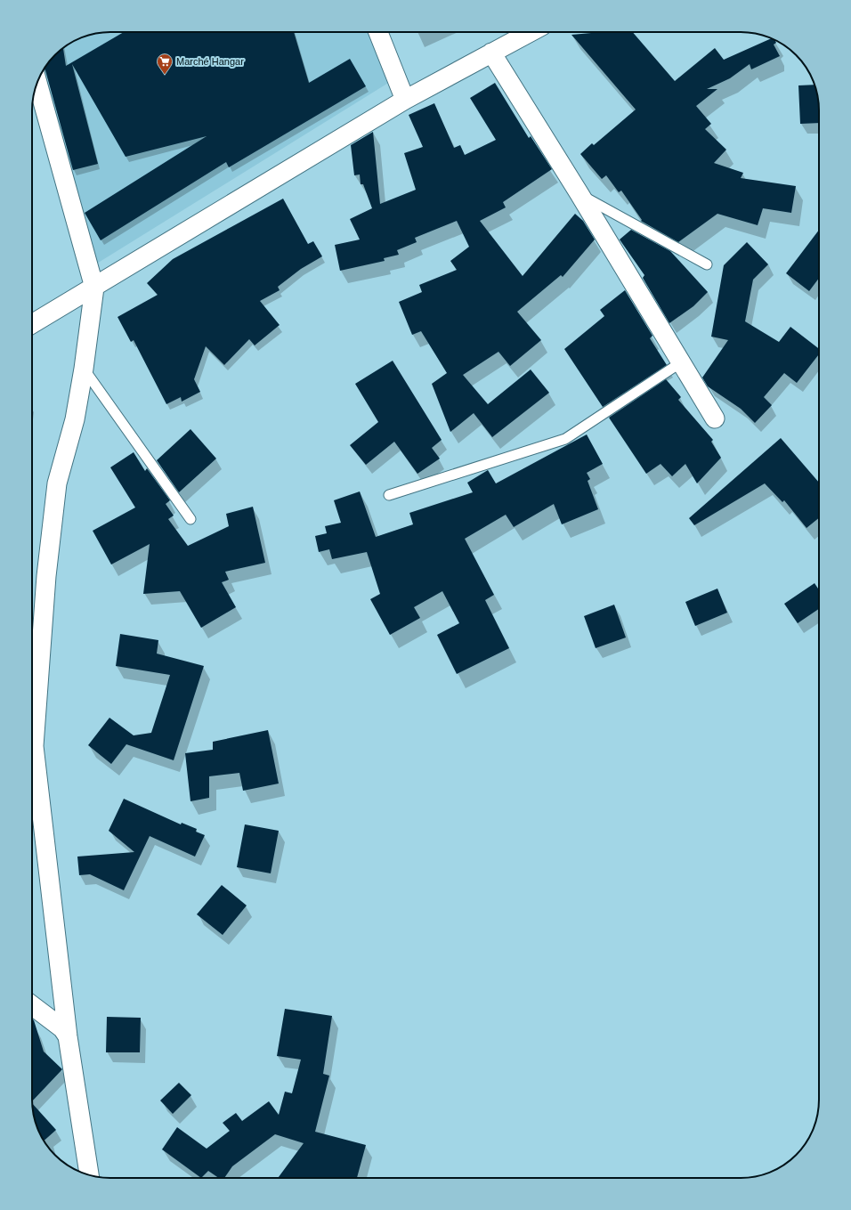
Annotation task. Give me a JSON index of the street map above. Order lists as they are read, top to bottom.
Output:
{
  "places": {
    "supermarket": ["Marché Hangar"]
  }
}
